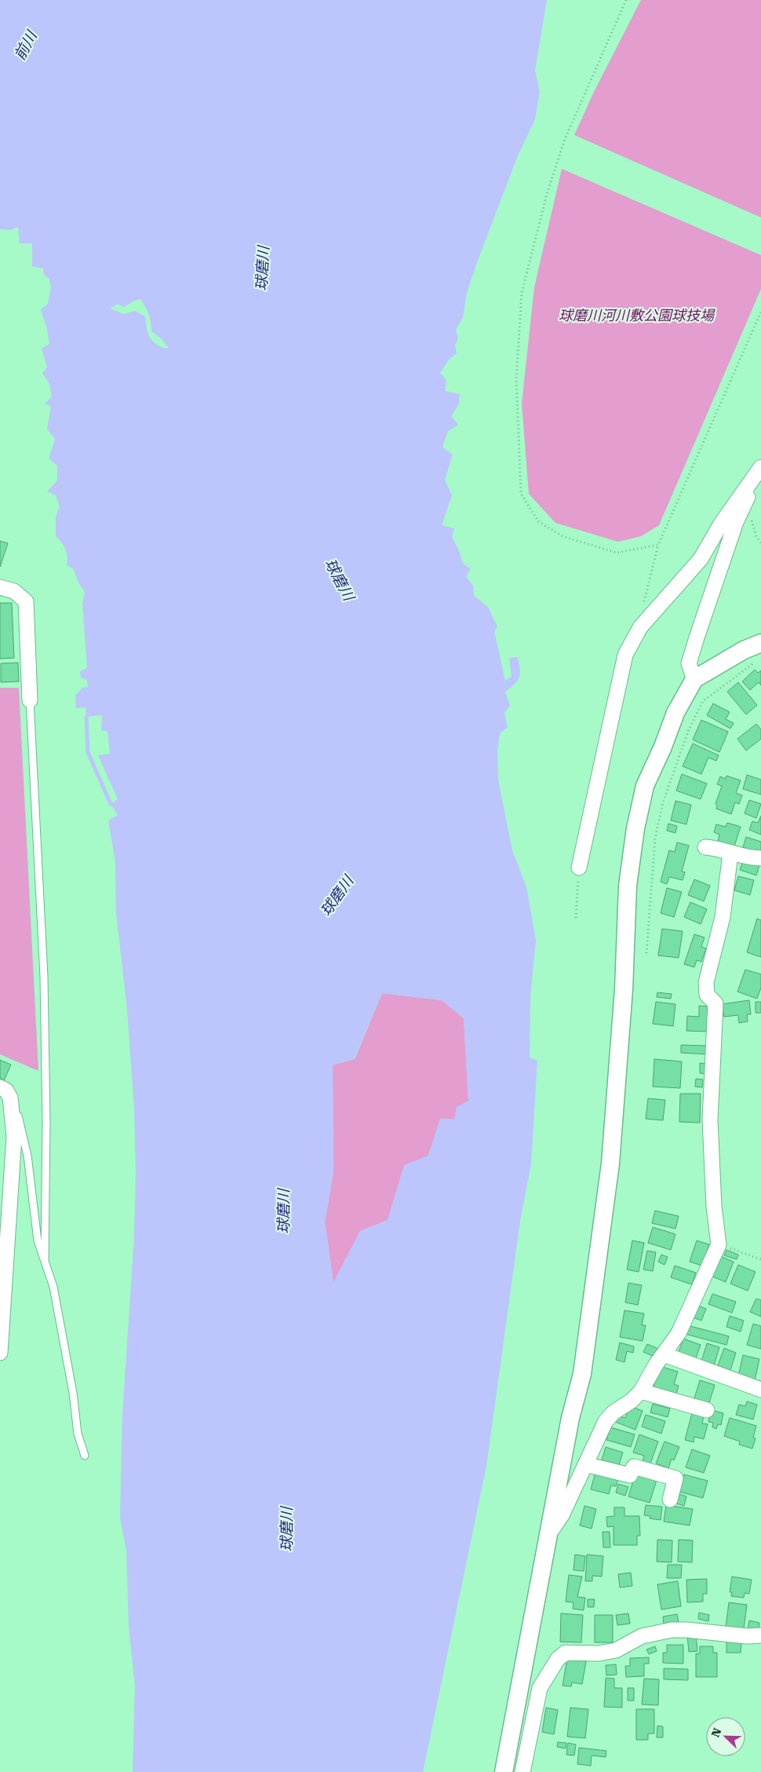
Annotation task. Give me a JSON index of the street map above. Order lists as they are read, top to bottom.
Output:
{
  "water": ["前川", "球磨川"],
  "parks": ["球磨川河川敷公園球技場"],
  "north": "top left"
}
